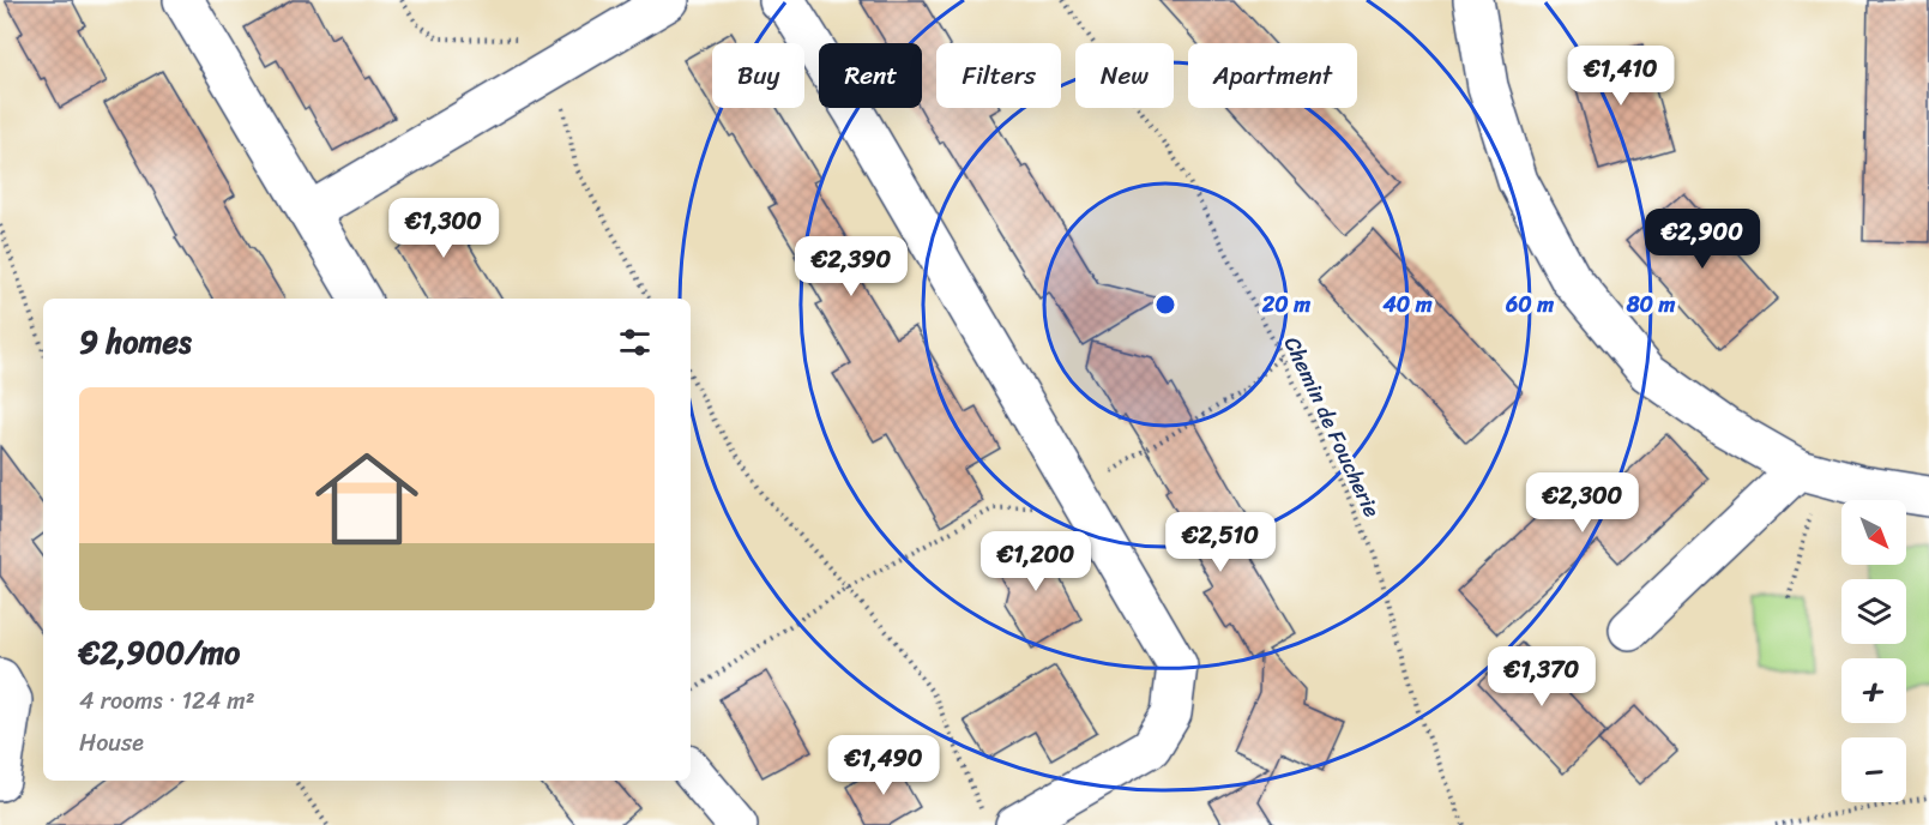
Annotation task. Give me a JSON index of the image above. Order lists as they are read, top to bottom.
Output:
{
  "streets": {
    "path": ["Chemin de Foucherie"]
  },
  "north": "bottom right",
  "page": {
    "chip": [
      "Buy",
      "Rent",
      "Filters",
      "New",
      "Apartment"
    ],
    "price": [
      "€1,410",
      "€1,300",
      "€2,900",
      "€2,390",
      "€2,300",
      "€2,510",
      "€1,200",
      "€1,370",
      "€1,490"
    ],
    "heading": "9 homes",
    "list": [
      {
        "name": "€2,900/mo",
        "note": "4 rooms · 124 m² · House"
      }
    ],
    "map_buttons": ["+", "−"]
  },
  "rings": [
    "20 m",
    "40 m",
    "60 m",
    "80 m"
  ]
}
